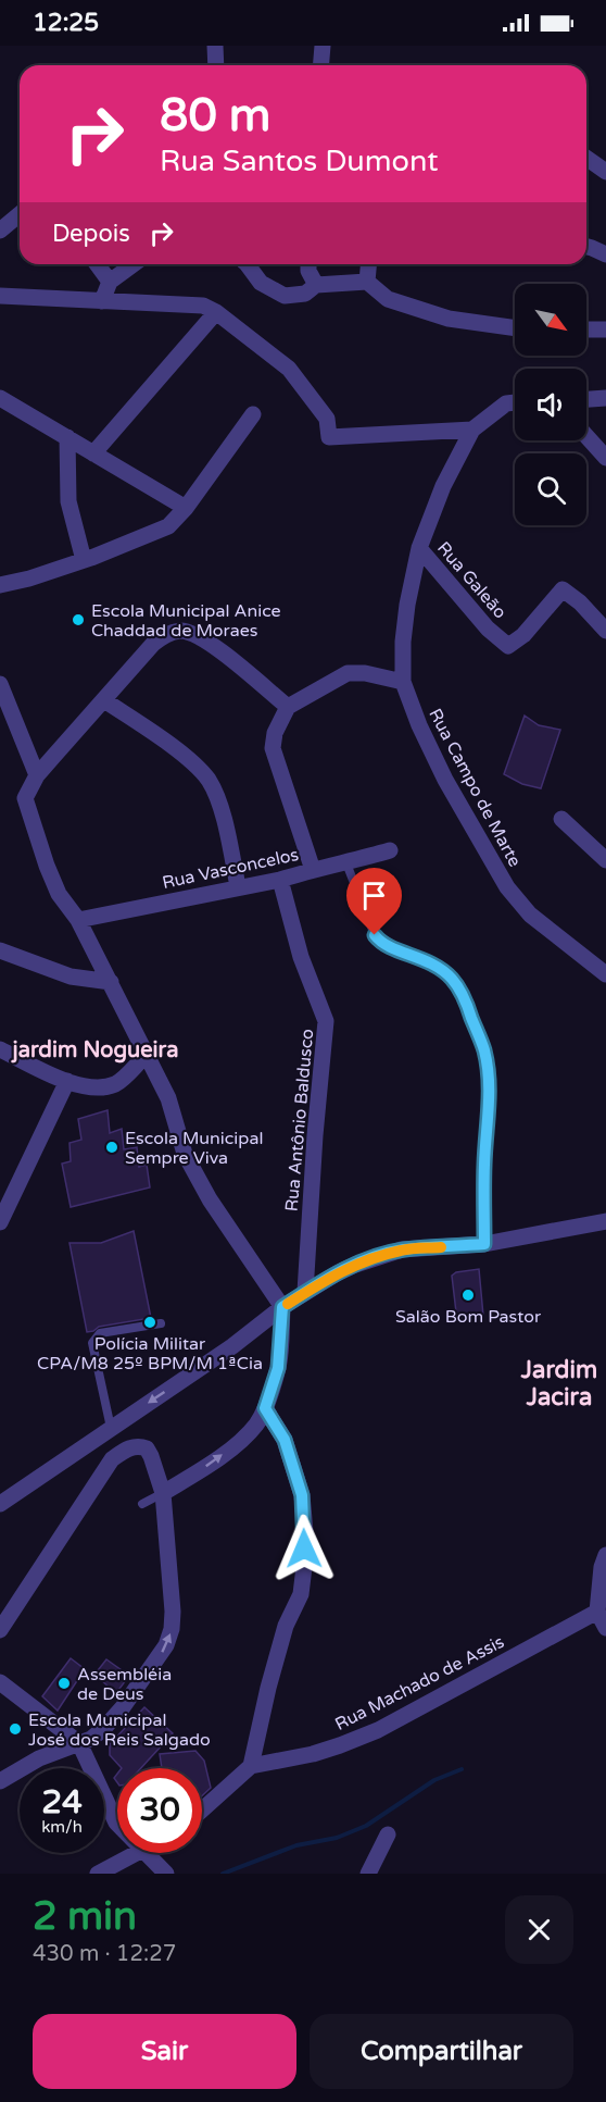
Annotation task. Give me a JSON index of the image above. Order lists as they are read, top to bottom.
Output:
{
  "streets": {
    "street": [
      "Rua Galeão",
      "Rua Campo de Marte",
      "Rua Vasconcelos",
      "Rua Antônio Baldusco",
      "Rua Machado de Assis"
    ]
  },
  "crossings": [
    ["Rua Galeão", "Rua Campo de Marte"],
    ["Rua Vasconcelos", "Rua Antônio Baldusco"]
  ],
  "districts": ["jardim Nogueira", "Jardim Jacira"],
  "places": [
    "Escola Municipal Anice Chaddad de Moraes",
    "Escola Municipal Sempre Viva",
    "Salão Bom Pastor",
    "Polícia Militar CPA/M8 25º BPM/M 1ªCia",
    "Assembléia de Deus",
    "Escola Municipal José dos Reis Salgado"
  ],
  "north": "bottom right",
  "page": {
    "status": "12:25",
    "turn": ["80 m", "Rua Santos Dumont"],
    "then": "Depois",
    "speed": "24 km/h",
    "limit": "30",
    "heading": ["2 min", "430 m · 12:27"],
    "buttons": ["Sair", "Compartilhar"]
  }
}
